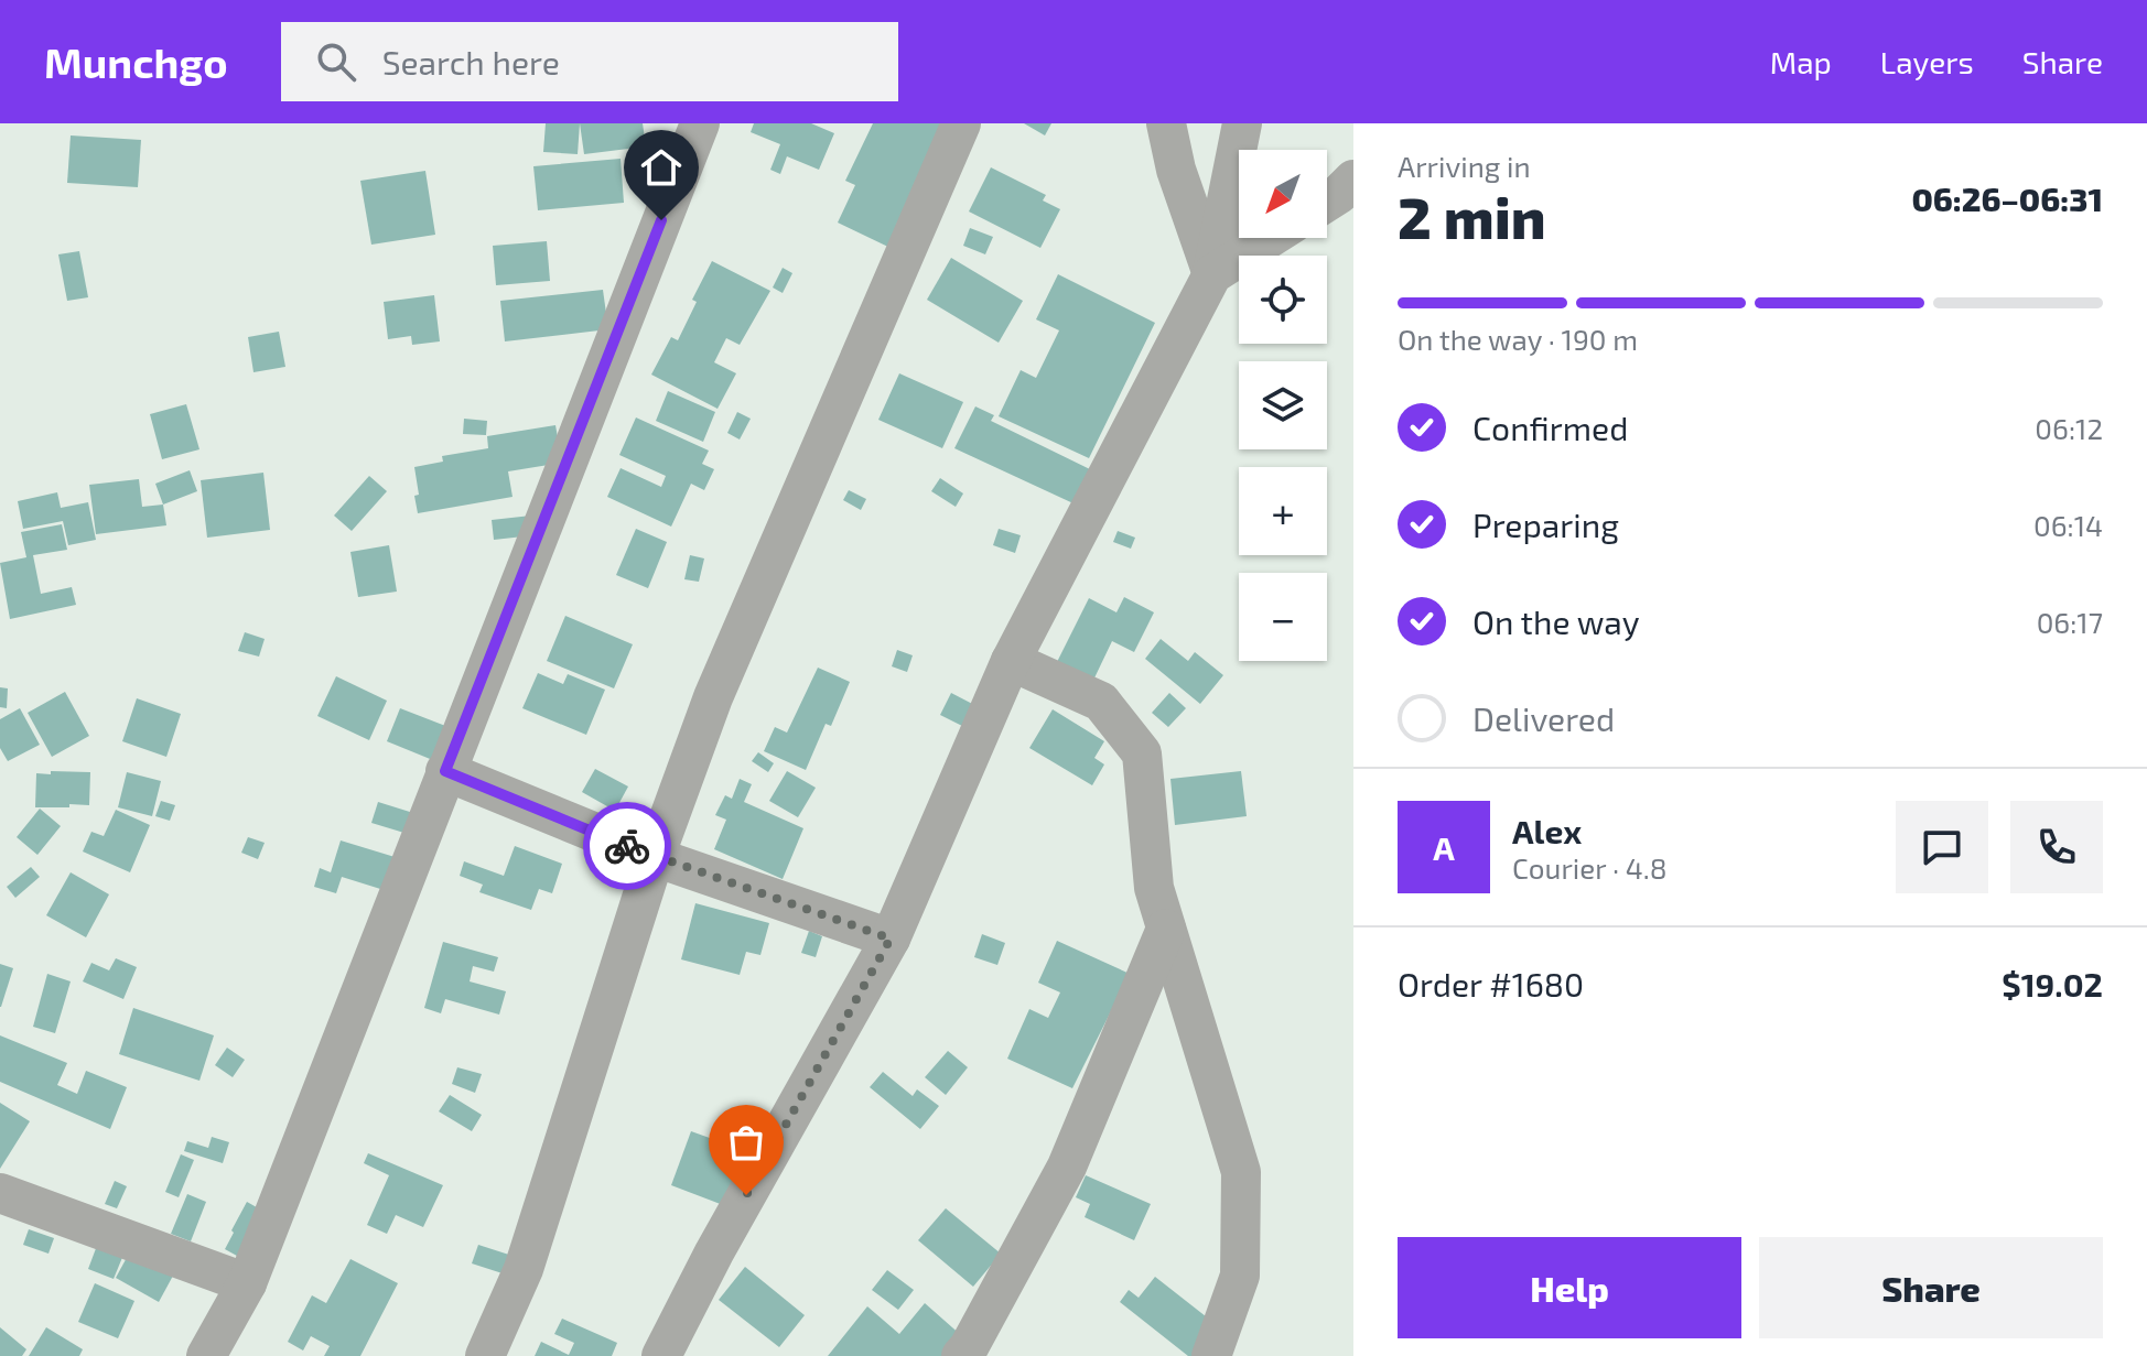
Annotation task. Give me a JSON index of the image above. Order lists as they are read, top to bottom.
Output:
{
  "north": "bottom left",
  "page": {
    "header": "Munchgo",
    "search": "Search here",
    "nav": ["Map", "Layers", "Share"],
    "heading": ["2 min", "Arriving in", "06:26–06:31"],
    "panel": [
      "Alex",
      "Courier · 4.8",
      "Order #1680",
      "$19.02"
    ],
    "map_buttons": ["+", "−"],
    "bar": "On the way · 190 m",
    "list": [
      ["Confirmed", "06:12"],
      ["Preparing", "06:14"],
      ["On the way", "06:17"],
      "Delivered"
    ],
    "round": "A",
    "buttons": ["Help", "Share"]
  }
}
